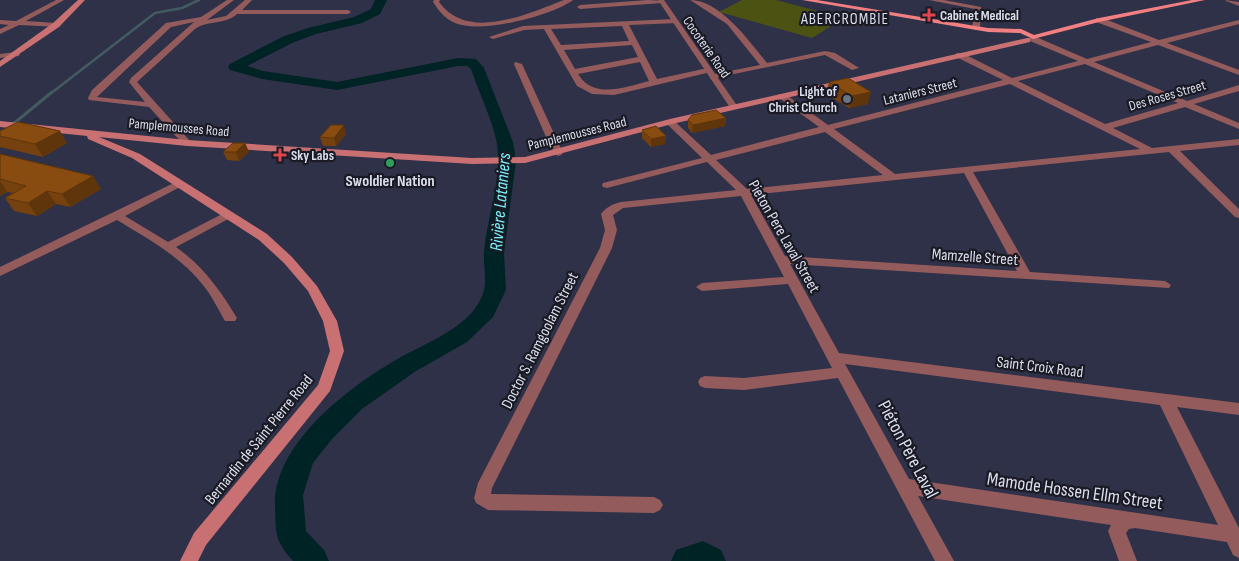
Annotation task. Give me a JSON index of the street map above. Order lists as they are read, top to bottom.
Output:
{
  "streets": {
    "main road": ["Pamplemousses Road", "Bernardin de Saint Pierre Road"],
    "street": [
      "Cocoterie Road",
      "Lataniers Street",
      "Des Roses Street",
      "Pieton Pere Laval Street",
      "Mamzelle Street",
      "Doctor S. Ramgoolam Street",
      "Saint Croix Road",
      "Piéton Père Laval",
      "Mamode Hossen Ellm Street"
    ]
  },
  "crossings": [
    ["Cocoterie Road", "Pamplemousses Road"],
    ["Lataniers Street", "Pieton Pere Laval Street"],
    ["Pamplemousses Road", "Pieton Pere Laval Street"],
    ["Pamplemousses Road", "Bernardin de Saint Pierre Road"],
    ["Pieton Pere Laval Street", "Mamzelle Street"],
    ["Pieton Pere Laval Street", "Doctor S. Ramgoolam Street"],
    ["Pieton Pere Laval Street", "Saint Croix Road"],
    ["Pieton Pere Laval Street", "Piéton Père Laval"],
    ["Saint Croix Road", "Piéton Père Laval"],
    ["Piéton Père Laval", "Mamode Hossen Ellm Street"]
  ],
  "districts": ["ABERCROMBIE"],
  "water": ["Rivière Lataniers"],
  "places": {
    "health": ["Cabinet Medical", "Sky Labs"],
    "other": ["Light of Christ Church", "Swoldier Nation"]
  }
}
